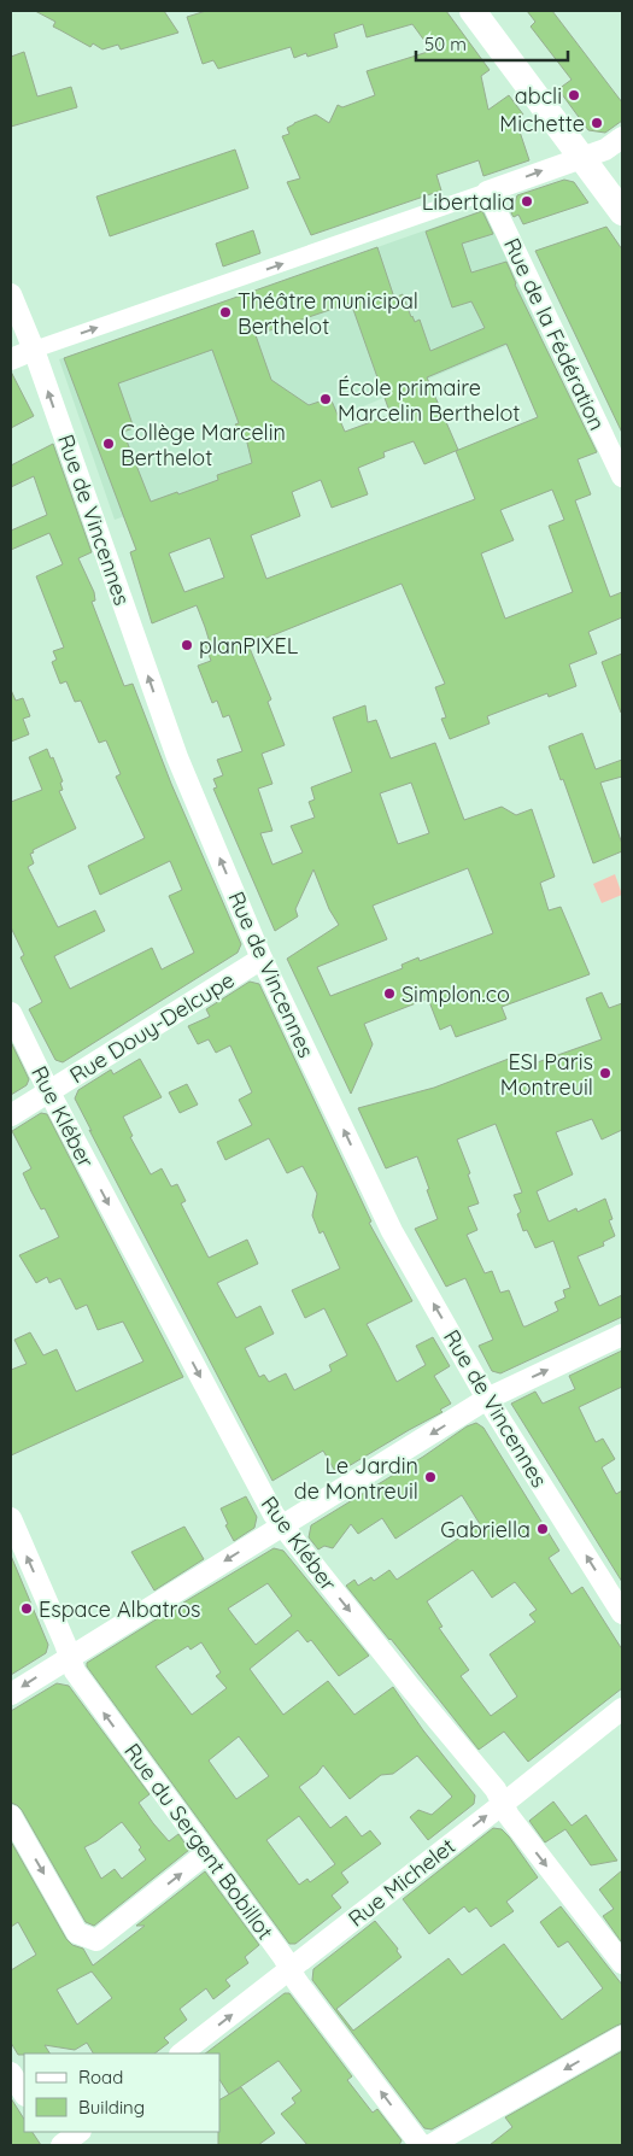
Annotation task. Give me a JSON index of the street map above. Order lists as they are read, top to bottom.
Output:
{
  "streets": {
    "street": [
      "Rue de la Fédération",
      "Rue de Vincennes",
      "Rue Douy-Delcupe",
      "Rue Kléber",
      "Rue du Sergent Bobillot",
      "Rue Michelet"
    ]
  },
  "crossings": [
    ["Rue de Vincennes", "Rue Douy-Delcupe"],
    ["Rue Douy-Delcupe", "Rue Kléber"],
    ["Rue Kléber", "Rue Michelet"],
    ["Rue du Sergent Bobillot", "Rue Michelet"]
  ],
  "one_way": [
    "Rue de Vincennes",
    "Rue Kléber",
    "Rue du Sergent Bobillot",
    "Rue Michelet"
  ],
  "places": [
    "abcli",
    "Michette",
    "Libertalia",
    "Théâtre municipal Berthelot",
    "École primaire Marcelin Berthelot",
    "Collège Marcelin Berthelot",
    "planPIXEL",
    "Simplon.co",
    "ESI Paris Montreuil",
    "Le Jardin de Montreuil",
    "Gabriella",
    "Espace Albatros"
  ],
  "legend": ["Road", "Building"],
  "scale_bar": "50 m"
}
